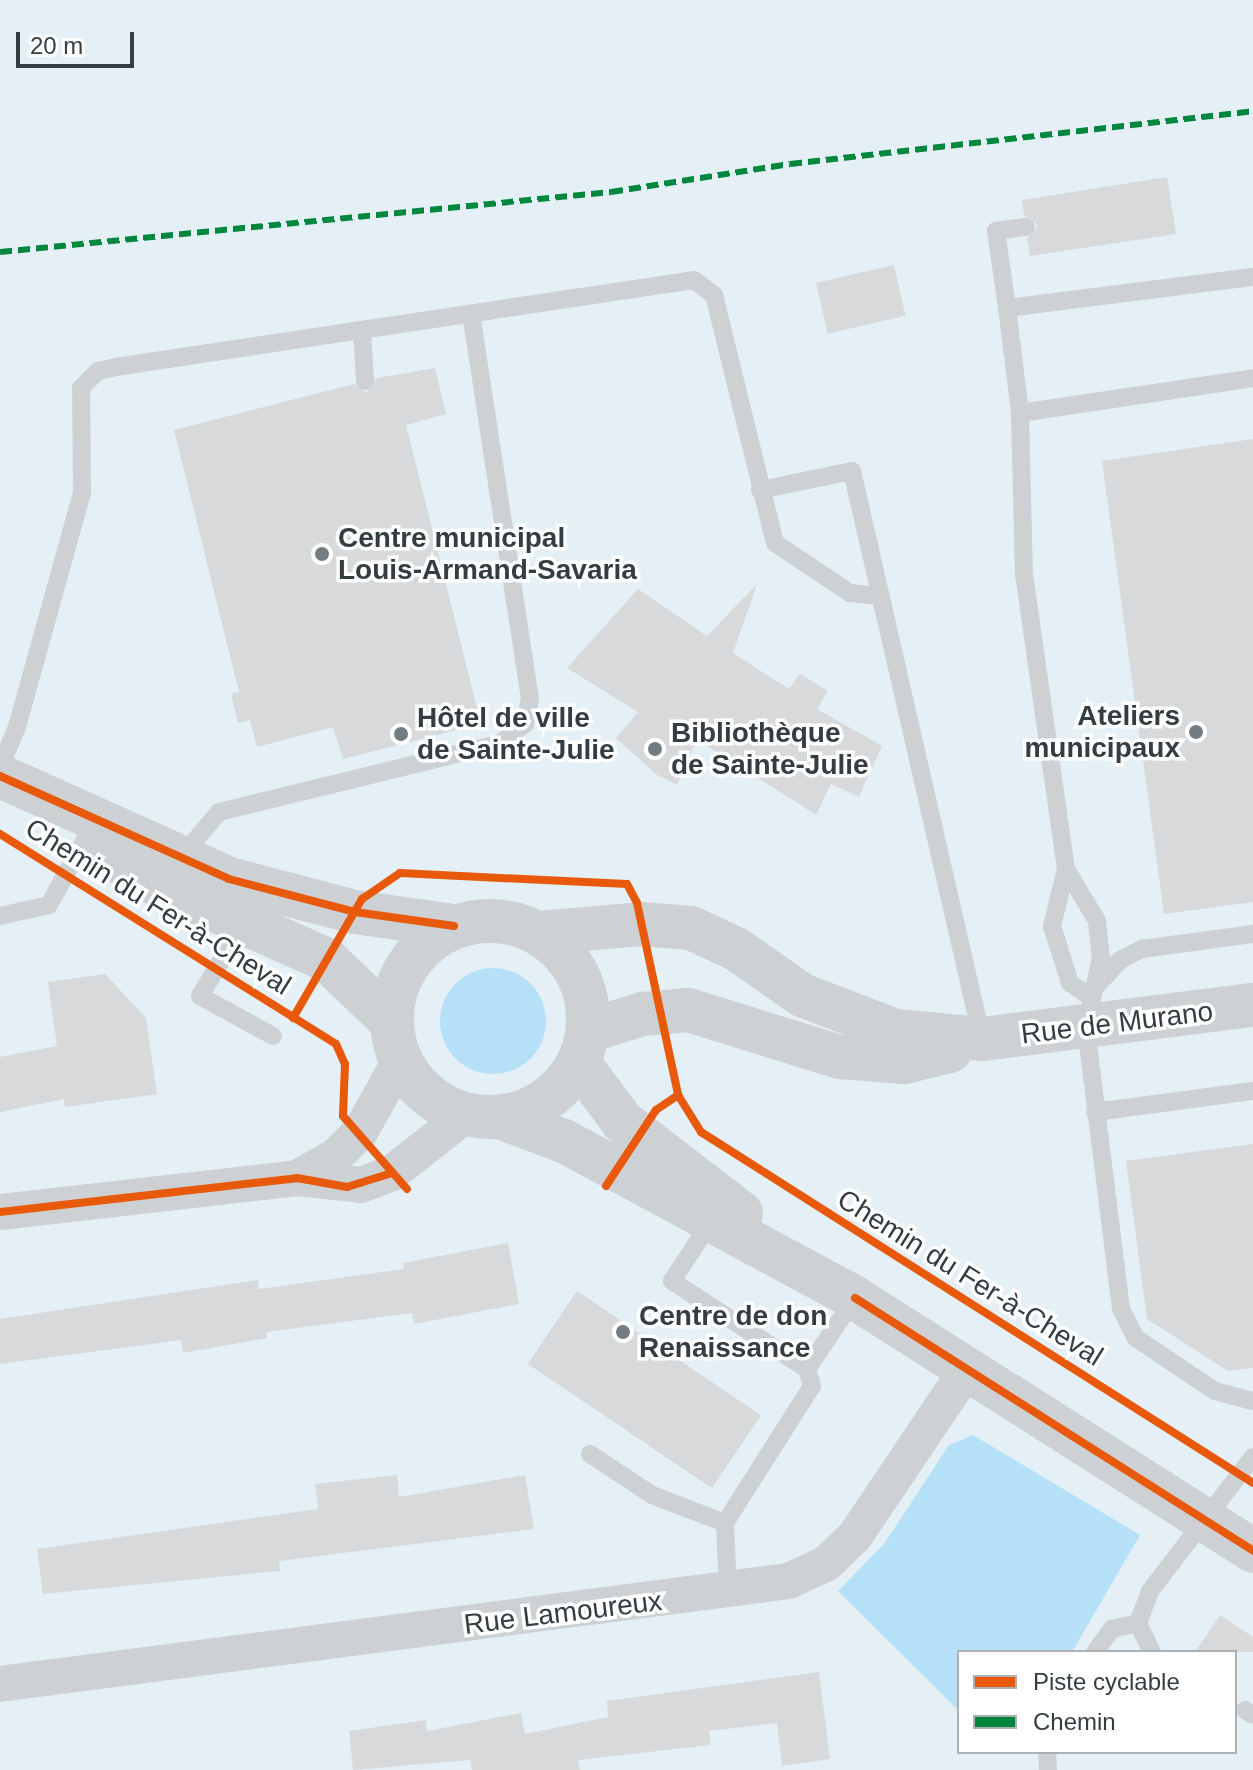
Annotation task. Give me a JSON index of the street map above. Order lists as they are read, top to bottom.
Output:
{
  "streets": {
    "street": ["Chemin du Fer-à-Cheval", "Rue de Murano", "Rue Lamoureux"]
  },
  "crossings": [
    ["Chemin du Fer-à-Cheval", "Rue de Murano"]
  ],
  "places": [
    "Centre municipal Louis-Armand-Savaria",
    "Ateliers municipaux",
    "Hôtel de ville de Sainte-Julie",
    "Bibliothèque de Sainte-Julie",
    "Centre de don Renaissance"
  ],
  "legend": ["Piste cyclable", "Chemin"],
  "scale_bar": "20 m"
}
